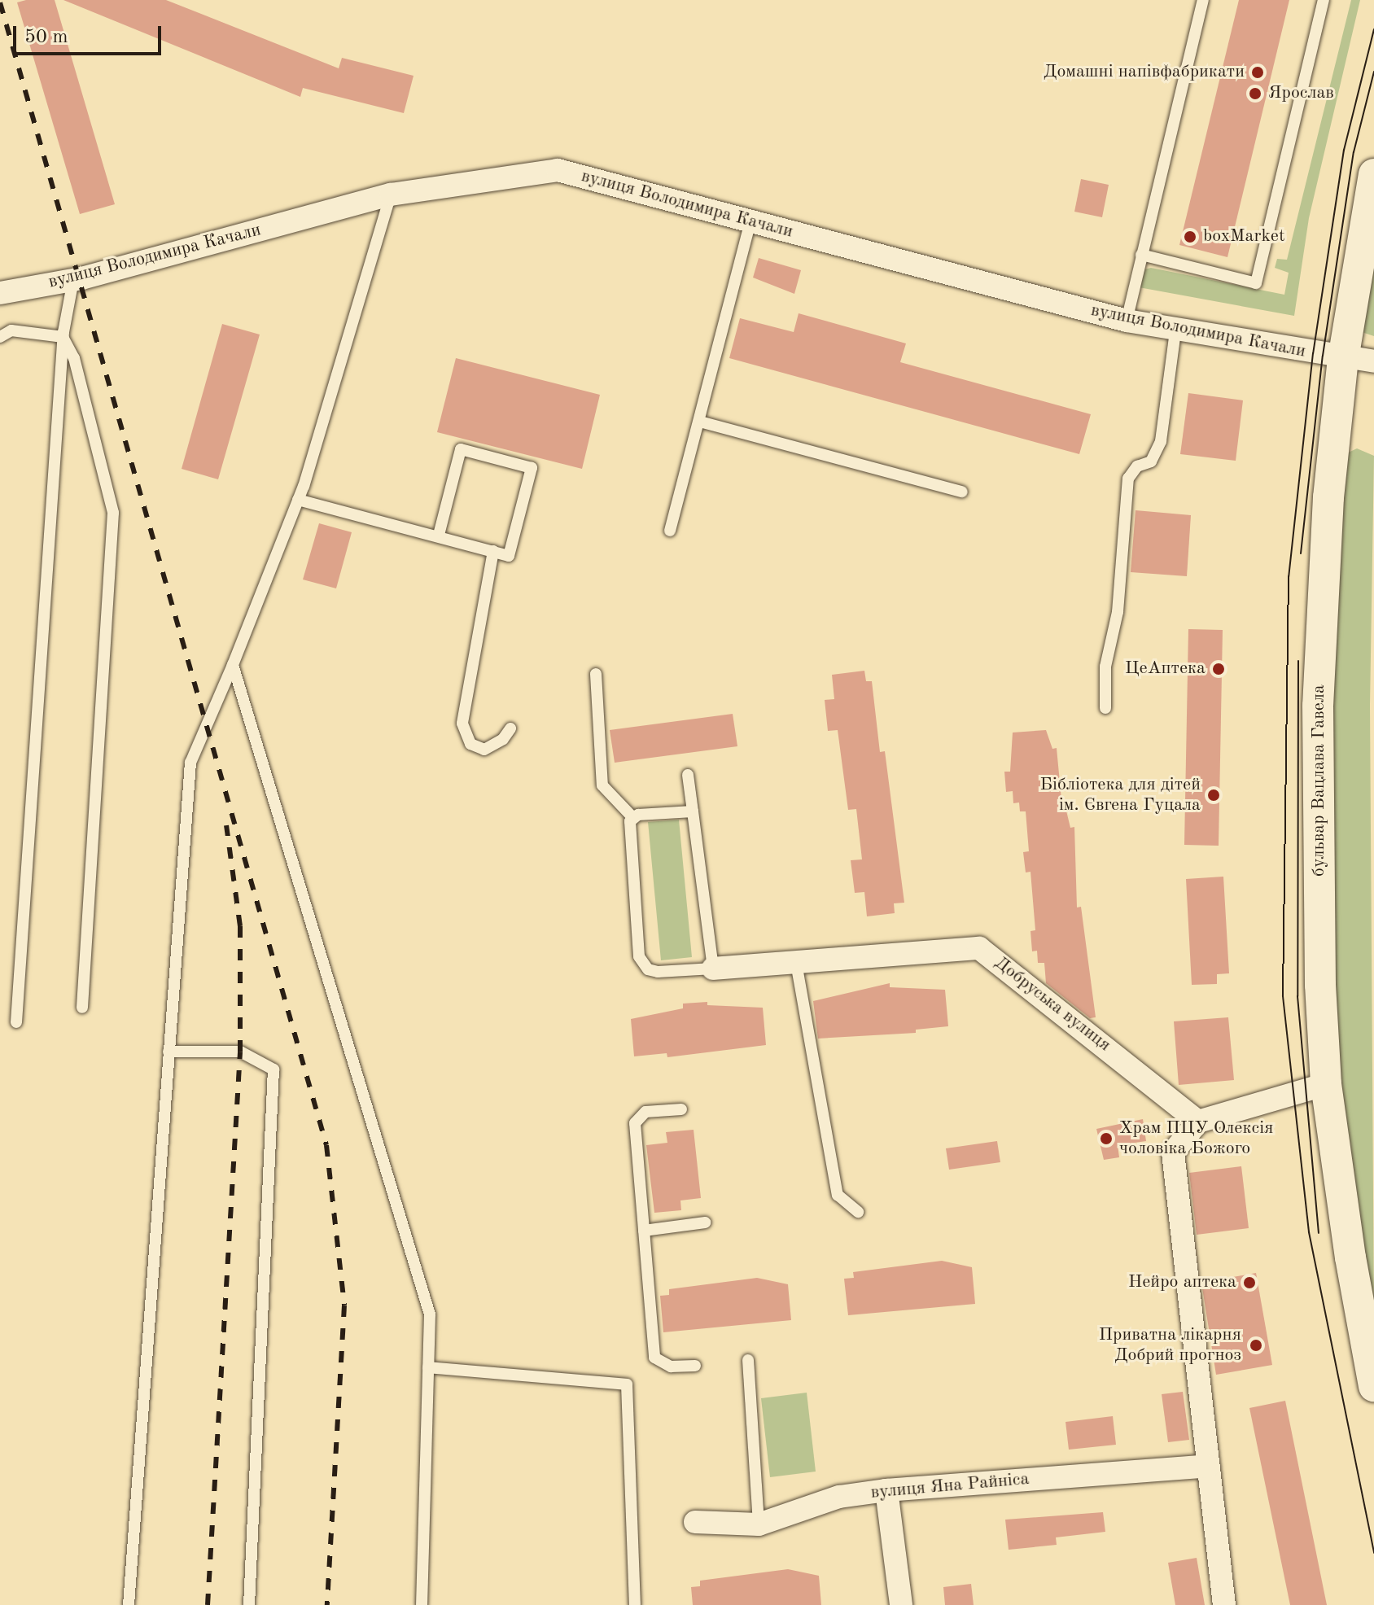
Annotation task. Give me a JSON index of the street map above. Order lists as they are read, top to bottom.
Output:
{
  "streets": {
    "main road": ["бульвар Вацлава Гавела"],
    "street": ["вулиця Володимира Качали", "Добруська вулиця", "вулиця Яна Райніса"]
  },
  "crossings": [
    ["вулиця Володимира Качали", "бульвар Вацлава Гавела"]
  ],
  "places": [
    "Домашні напівфабрикати",
    "Ярослав",
    "boxMarket",
    "ЦеАптека",
    "Бібліотека для дітей ім. Євгена Гуцала",
    "Храм ПЦУ Олексія чоловіка Божого",
    "Нейро аптека",
    "Приватна лікарня Добрий прогноз"
  ],
  "scale_bar": "50 m"
}
